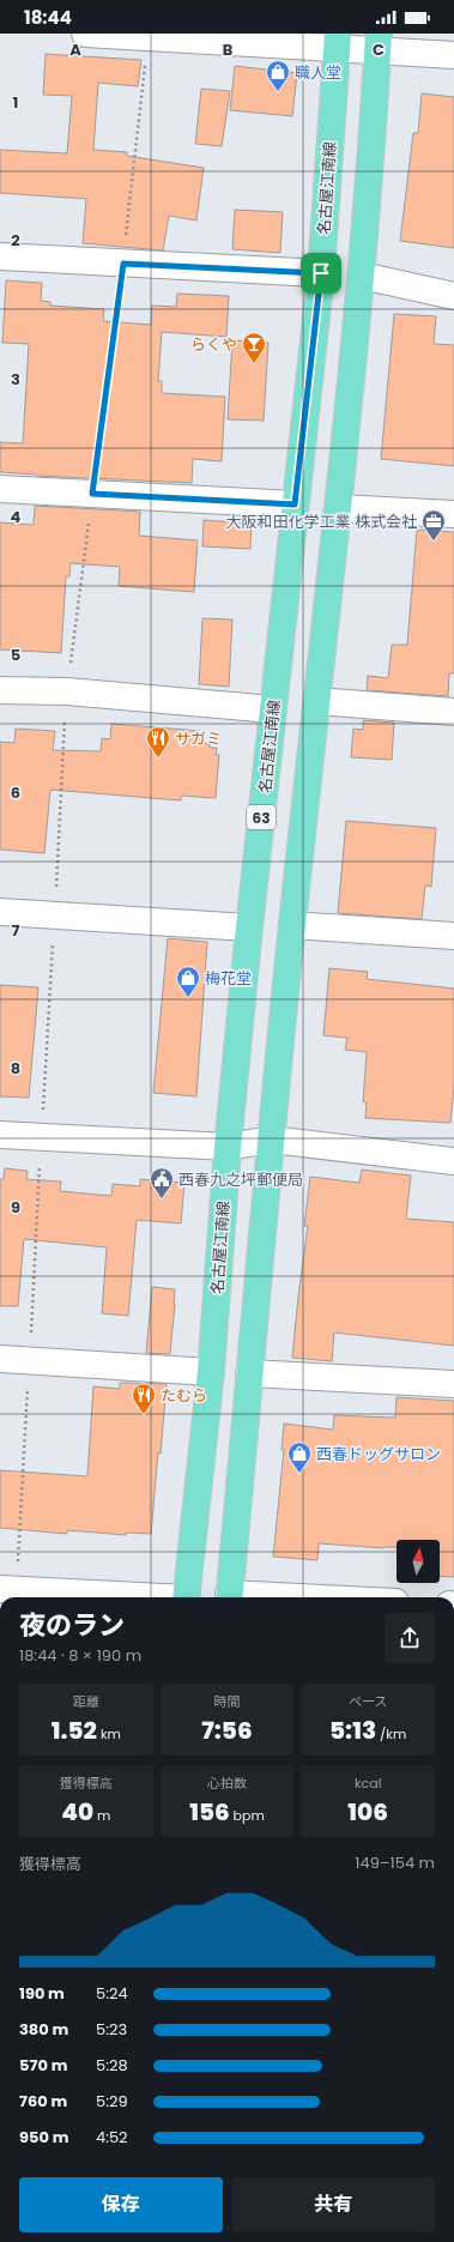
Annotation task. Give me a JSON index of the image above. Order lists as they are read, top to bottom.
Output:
{
  "streets": {
    "main road": ["名古屋江南線", "63"]
  },
  "places": {
    "shop": ["職人堂", "梅花堂", "西春ドッグサロン"],
    "bar": ["らくや"],
    "office": ["大阪和田化学工業 株式会社"],
    "restaurant": ["サガミ", "たむら"],
    "public building": ["西春九之坪郵便局"]
  },
  "north": "top",
  "page": {
    "status": "18:44",
    "heading": ["夜のラン", "18:44 · 8 × 190 m"],
    "stats": [
      ["距離", "1.52 km"],
      ["時間", "7:56"],
      ["ペース", "5:13 /km"],
      ["獲得標高", "40 m"],
      ["心拍数", "156 bpm"],
      ["kcal", "106"]
    ],
    "chart": ["獲得標高", "149–154 m"],
    "list": [
      {
        "name": "190 m",
        "note": "5:24"
      },
      {
        "name": "380 m",
        "note": "5:23"
      },
      {
        "name": "570 m",
        "note": "5:28"
      },
      {
        "name": "760 m",
        "note": "5:29"
      },
      {
        "name": "950 m",
        "note": "4:52"
      }
    ],
    "buttons": ["保存", "共有"]
  },
  "grid": {
    "columns": ["A", "B", "C"],
    "rows": [
      "1",
      "2",
      "3",
      "4",
      "5",
      "6",
      "7",
      "8",
      "9"
    ]
  }
}
